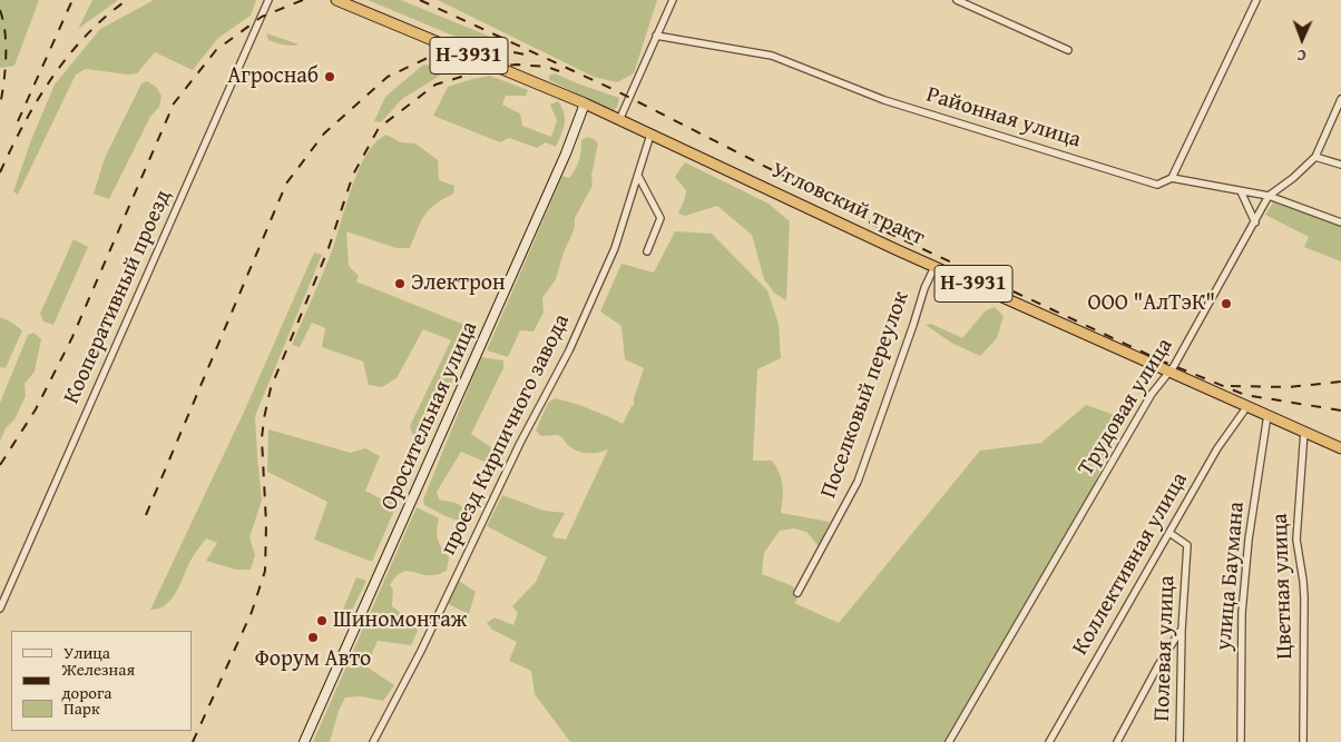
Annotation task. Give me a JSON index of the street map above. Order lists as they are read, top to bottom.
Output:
{
  "streets": {
    "highway": ["Н-3931", "Угловский тракт"],
    "main road": ["Оросительная улица"],
    "street": [
      "Районная улица",
      "Кооперативный проезд",
      "Поселковый переулок",
      "Трудовая улица",
      "проезд Кирпичного завода",
      "Коллективная улица",
      "улица Баумана",
      "Цветная улица",
      "Полевая улица"
    ]
  },
  "crossings": [
    ["Районная улица", "Трудовая улица"],
    ["Угловский тракт", "Поселковый переулок"],
    ["Угловский тракт", "Трудовая улица"],
    ["Угловский тракт", "Оросительная улица"],
    ["Угловский тракт", "проезд Кирпичного завода"],
    ["Угловский тракт", "Коллективная улица"],
    ["Угловский тракт", "улица Баумана"],
    ["Угловский тракт", "Цветная улица"],
    ["Коллективная улица", "Полевая улица"]
  ],
  "places": [
    "Агроснаб",
    "Электрон",
    "ООО \"АлТэК\"",
    "Шиномонтаж",
    "Форум Авто"
  ],
  "legend": ["Улица", "Железная дорога", "Парк"],
  "north": "bottom"
}
